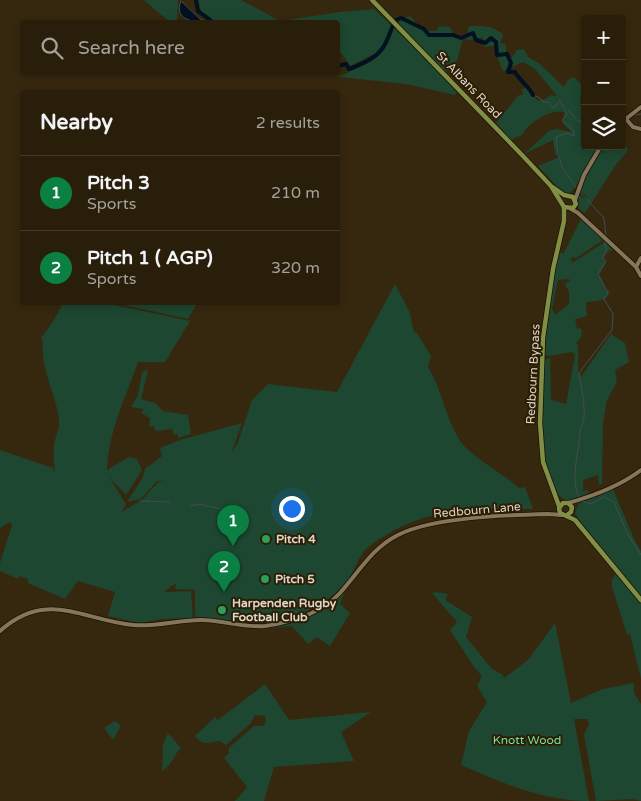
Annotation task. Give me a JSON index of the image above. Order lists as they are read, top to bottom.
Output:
{
  "streets": {
    "main road": ["St Albans Road", "Redbourn Bypass", "Redbourn Lane"]
  },
  "crossings": [
    ["St Albans Road", "Redbourn Bypass"],
    ["Redbourn Bypass", "Redbourn Lane"]
  ],
  "parks": ["Knott Wood"],
  "places": ["Pitch 4", "Pitch 5", "Harpenden Rugby Football Club"],
  "page": {
    "map_buttons": ["+", "−"],
    "search": "Search here",
    "heading": ["Nearby", "2 results"],
    "list": [
      {
        "mark": "1",
        "name": "Pitch 3",
        "note": "Sports",
        "value": "210 m"
      },
      {
        "mark": "2",
        "name": "Pitch 1 ( AGP)",
        "note": "Sports",
        "value": "320 m"
      }
    ],
    "pins": ["1", "2"]
  }
}
